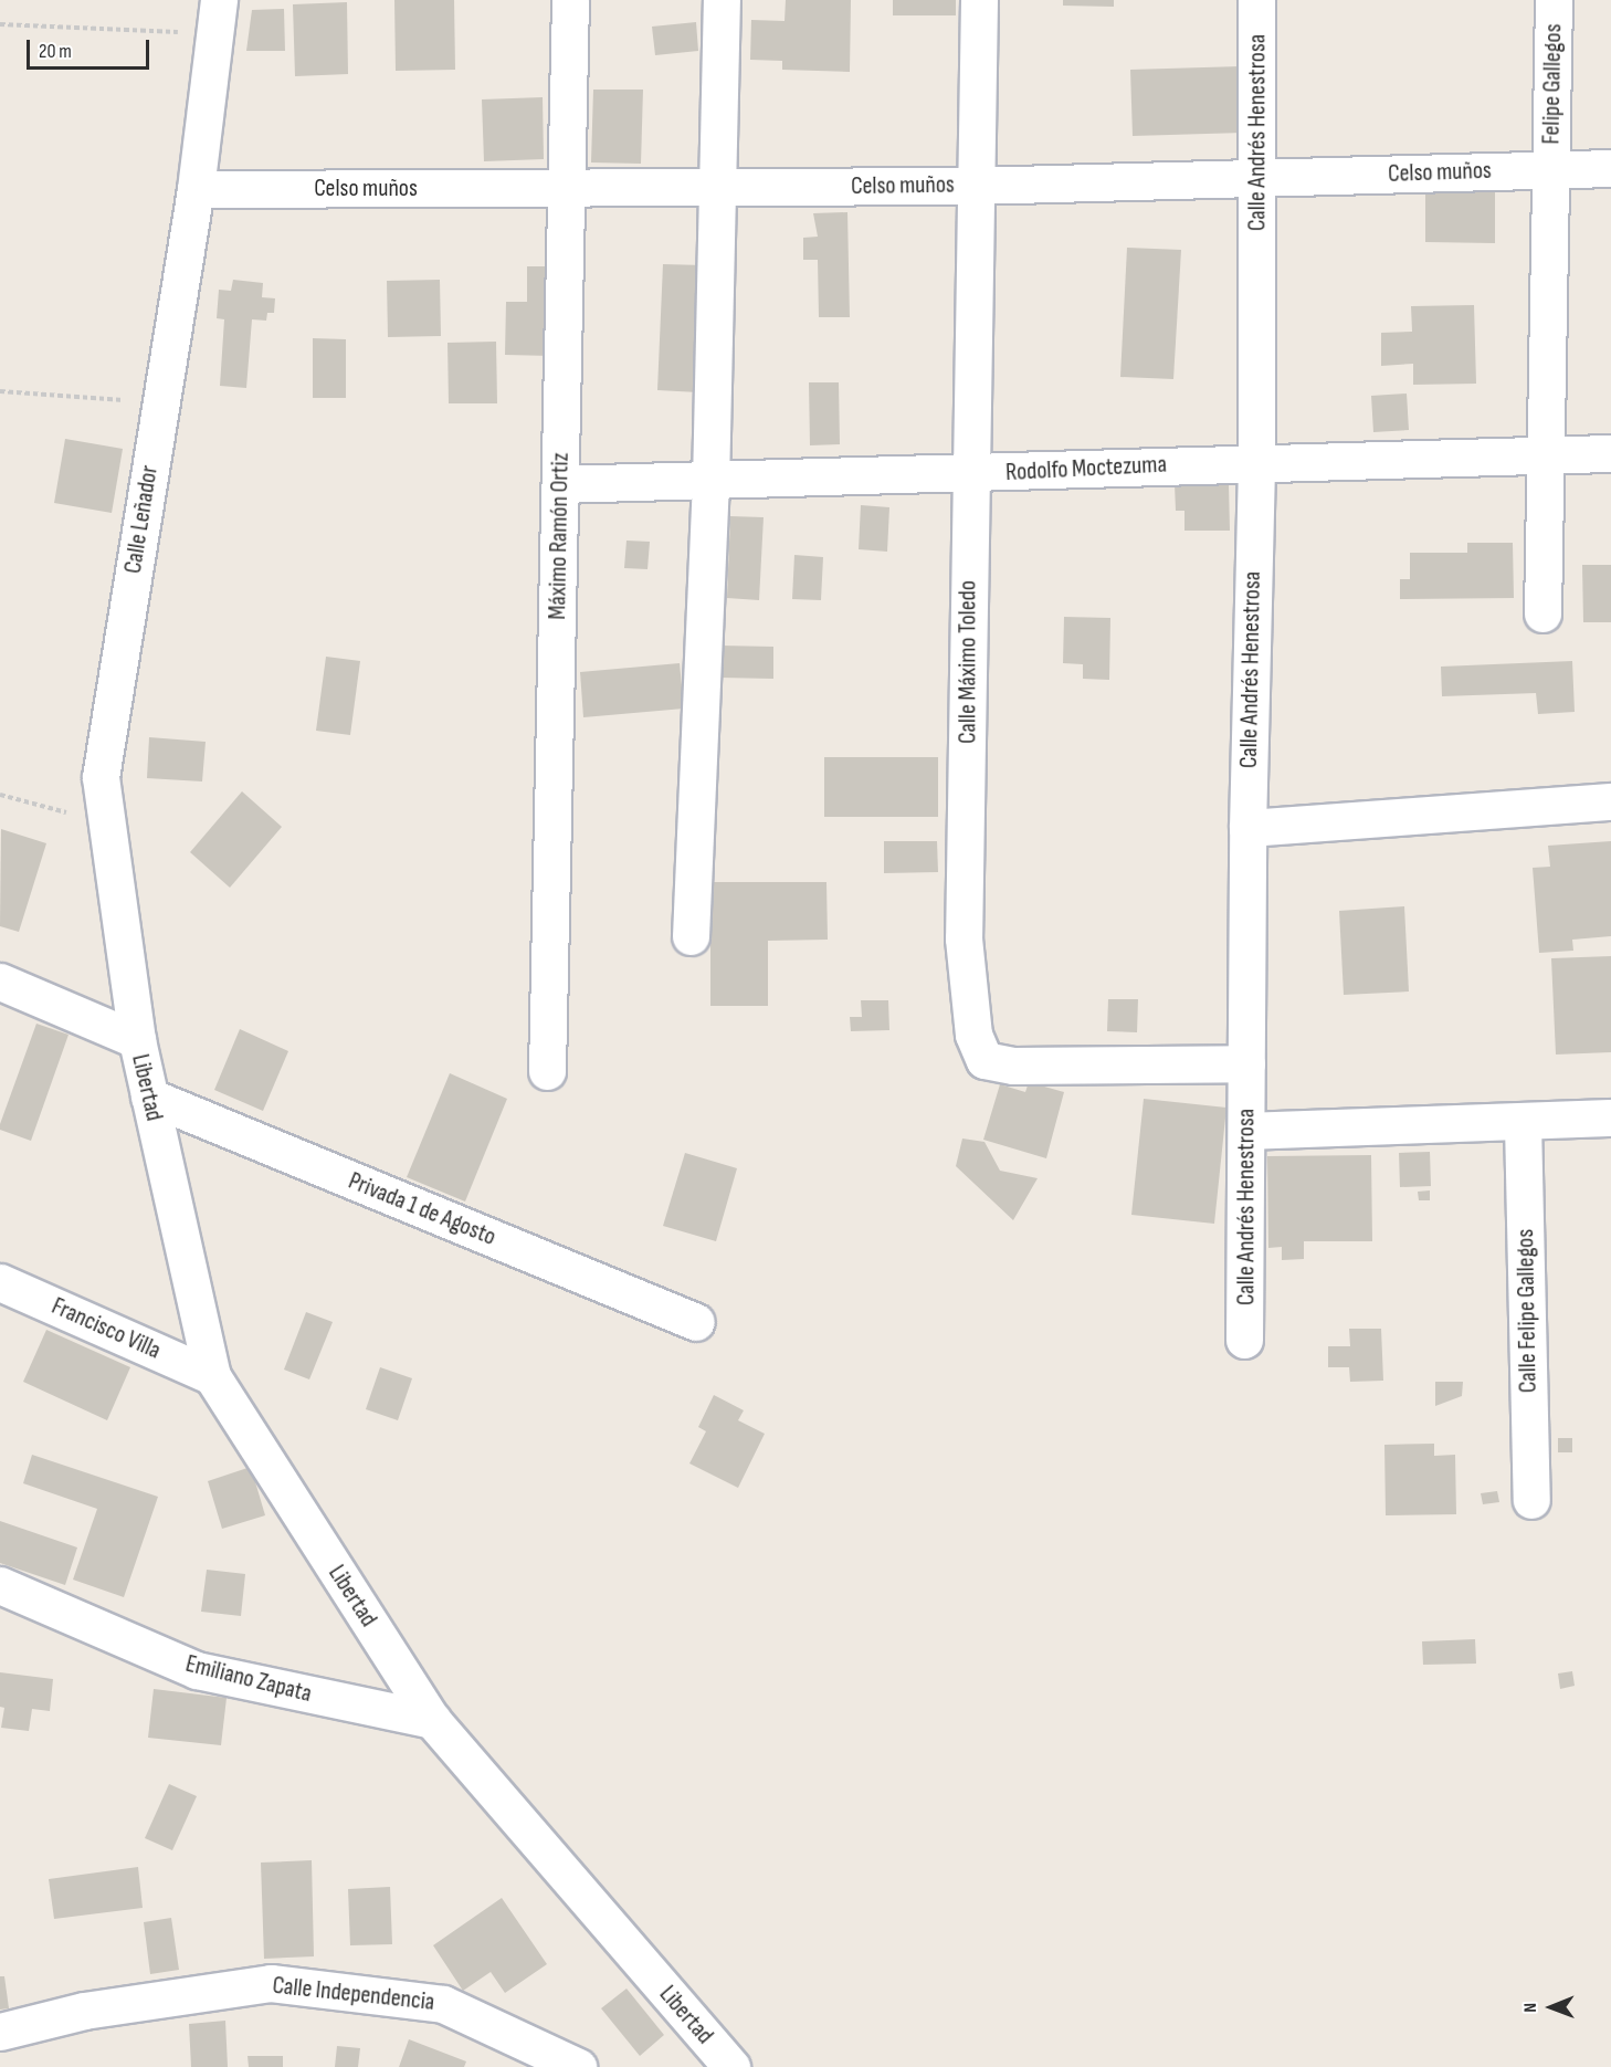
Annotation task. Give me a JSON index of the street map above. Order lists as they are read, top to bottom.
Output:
{
  "streets": {
    "street": [
      "Felipe Gallegos",
      "Calle Andrés Henestrosa",
      "Celso muños",
      "Rodolfo Moctezuma",
      "Calle Leñador",
      "Máximo Ramón Ortiz",
      "Calle Máximo Toledo",
      "Libertad",
      "Privada 1 de Agosto",
      "Calle Felipe Gallegos",
      "Francisco Villa",
      "Emiliano Zapata",
      "Calle Independencia"
    ]
  },
  "crossings": [
    ["Felipe Gallegos", "Celso muños"],
    ["Felipe Gallegos", "Rodolfo Moctezuma"],
    ["Calle Andrés Henestrosa", "Celso muños"],
    ["Calle Andrés Henestrosa", "Rodolfo Moctezuma"],
    ["Calle Andrés Henestrosa", "Calle Máximo Toledo"],
    ["Celso muños", "Calle Leñador"],
    ["Celso muños", "Máximo Ramón Ortiz"],
    ["Celso muños", "Calle Máximo Toledo"],
    ["Rodolfo Moctezuma", "Máximo Ramón Ortiz"],
    ["Rodolfo Moctezuma", "Calle Máximo Toledo"],
    ["Calle Leñador", "Libertad"],
    ["Libertad", "Privada 1 de Agosto"],
    ["Libertad", "Francisco Villa"],
    ["Libertad", "Emiliano Zapata"]
  ],
  "scale_bar": "20 m",
  "north": "left"
}
